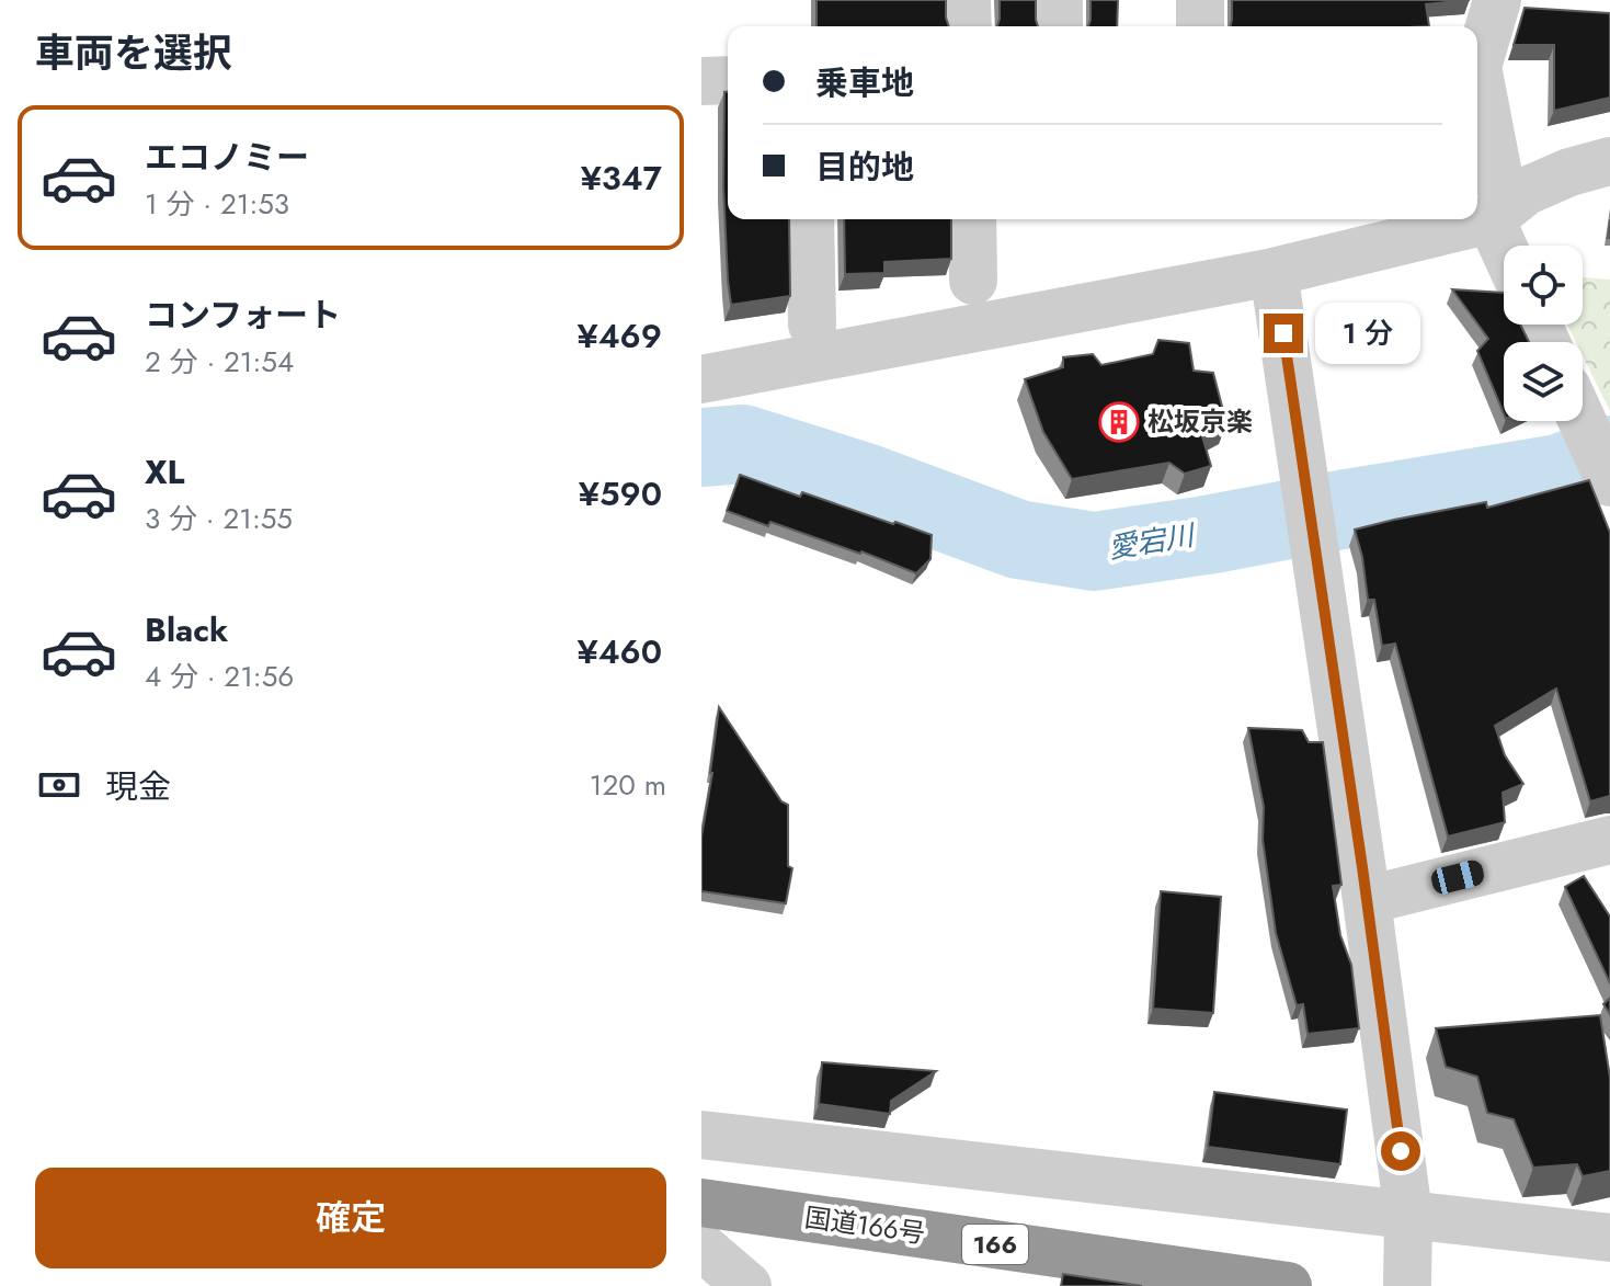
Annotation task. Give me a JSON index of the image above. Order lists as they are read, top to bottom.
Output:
{
  "streets": {
    "highway": ["国道166号", "166"]
  },
  "water": ["愛宕川"],
  "places": {
    "building": ["松坂京楽"]
  },
  "page": {
    "heading": "車両を選択",
    "banner": ["乗車地", "目的地"],
    "list": [
      {
        "name": "エコノミー",
        "note": "1 分 · 21:53",
        "value": "¥347"
      },
      {
        "name": "コンフォート",
        "note": "2 分 · 21:54",
        "value": "¥469"
      },
      {
        "name": "XL",
        "note": "3 分 · 21:55",
        "value": "¥590"
      },
      {
        "name": "Black",
        "note": "4 分 · 21:56",
        "value": "¥460"
      }
    ],
    "bubble": "1 分",
    "pay": ["現金", "120 m"],
    "buttons": "確定"
  }
}
